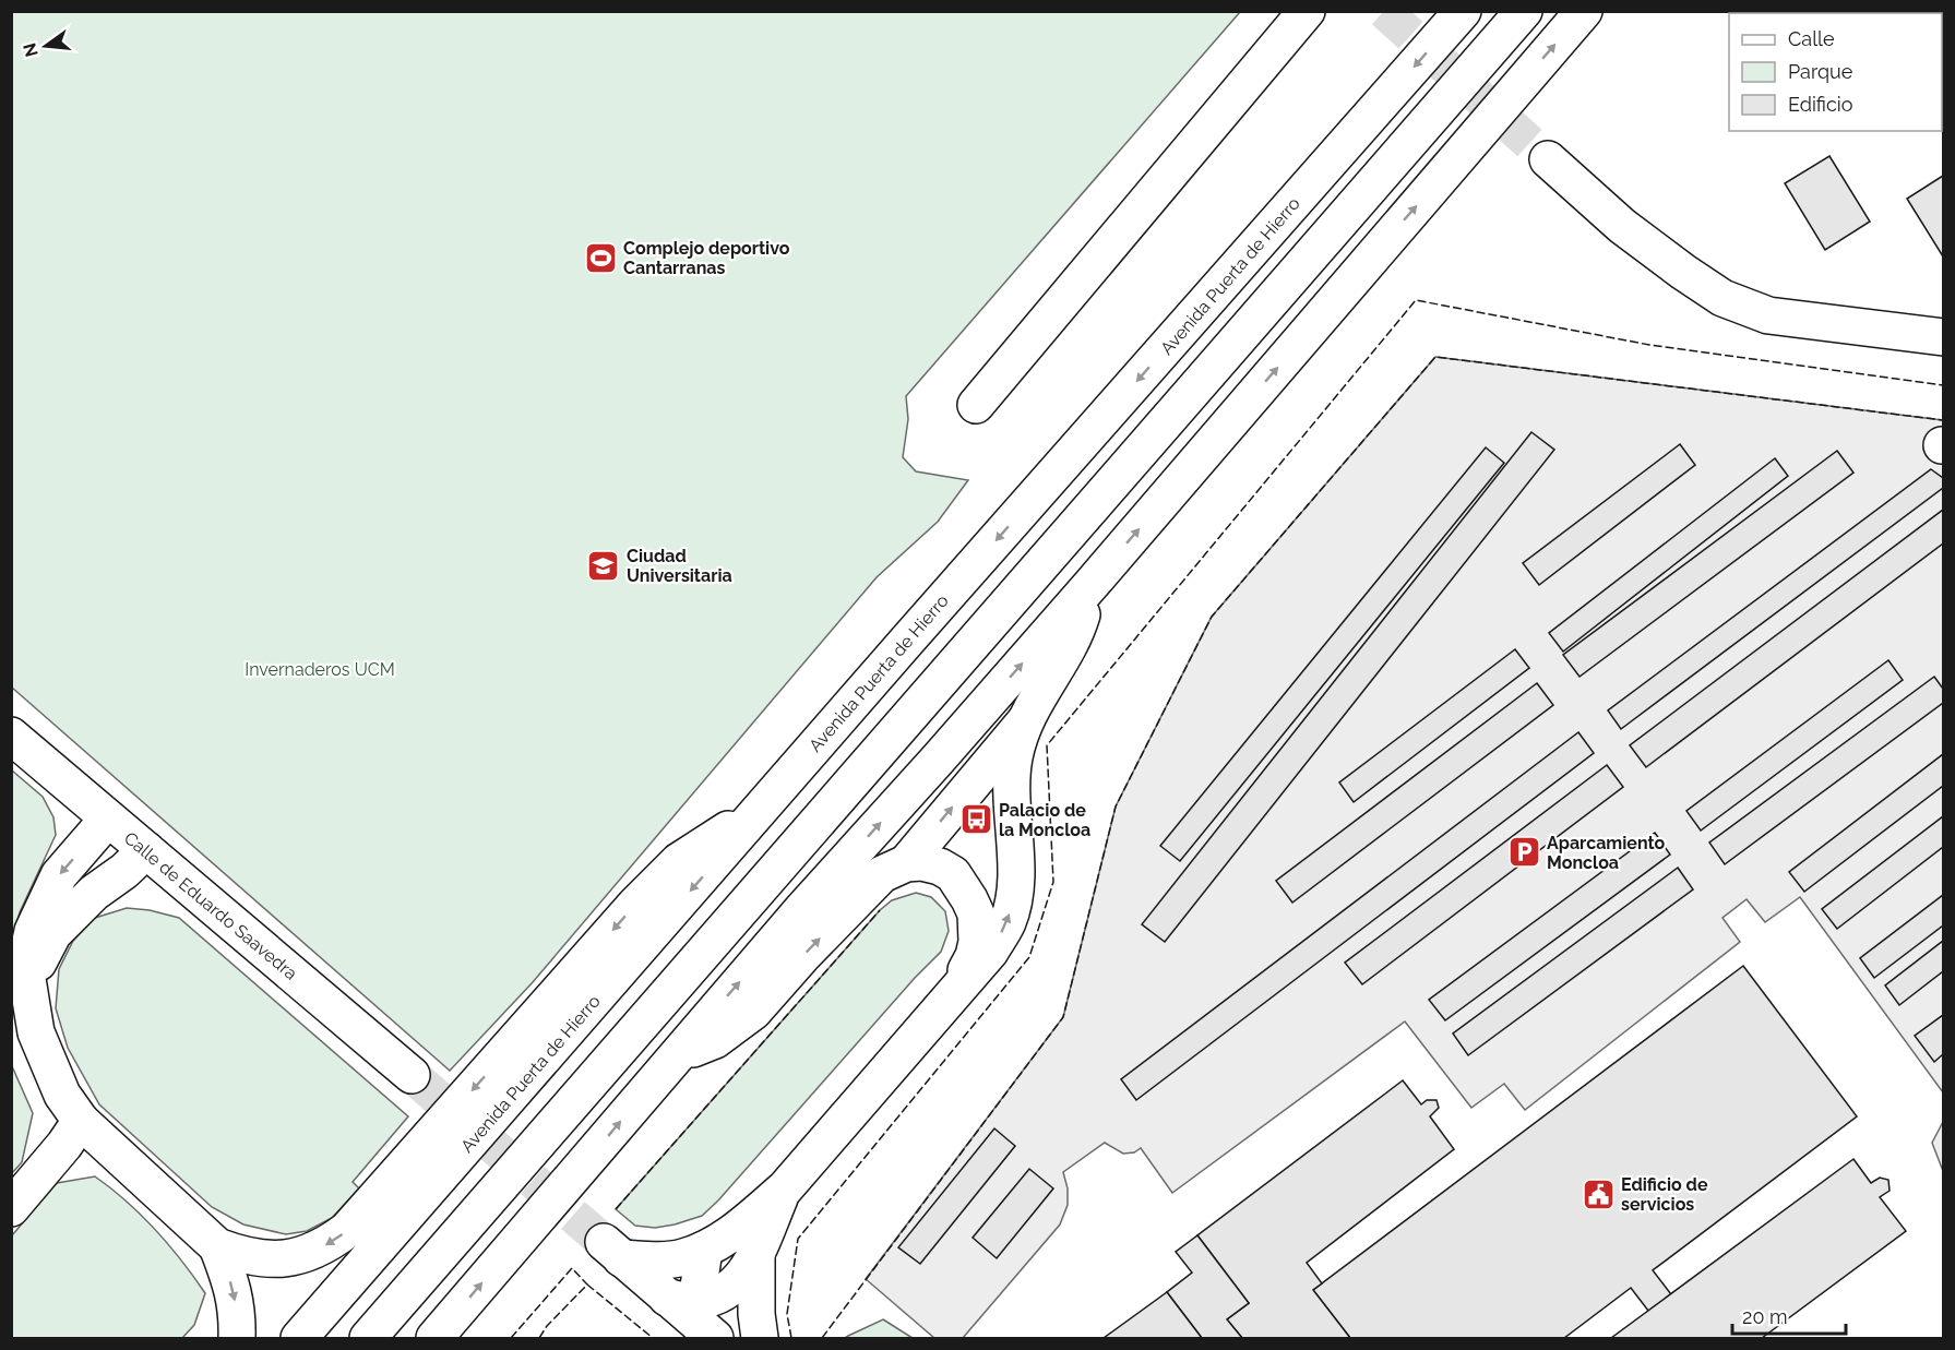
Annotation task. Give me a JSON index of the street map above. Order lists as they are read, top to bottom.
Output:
{
  "streets": {
    "main road": ["Avenida Puerta de Hierro", "Calle de Eduardo Saavedra"]
  },
  "parks": ["Invernaderos UCM"],
  "places": {
    "sports": ["Complejo deportivo Cantarranas"],
    "school or university": ["Ciudad Universitaria"],
    "bus stop": ["Palacio de la Moncloa"],
    "parking": ["Aparcamiento Moncloa"],
    "public building": ["Edificio de servicios"]
  },
  "legend": ["Calle", "Parque", "Edificio"],
  "scale_bar": "20 m",
  "north": "left"
}
